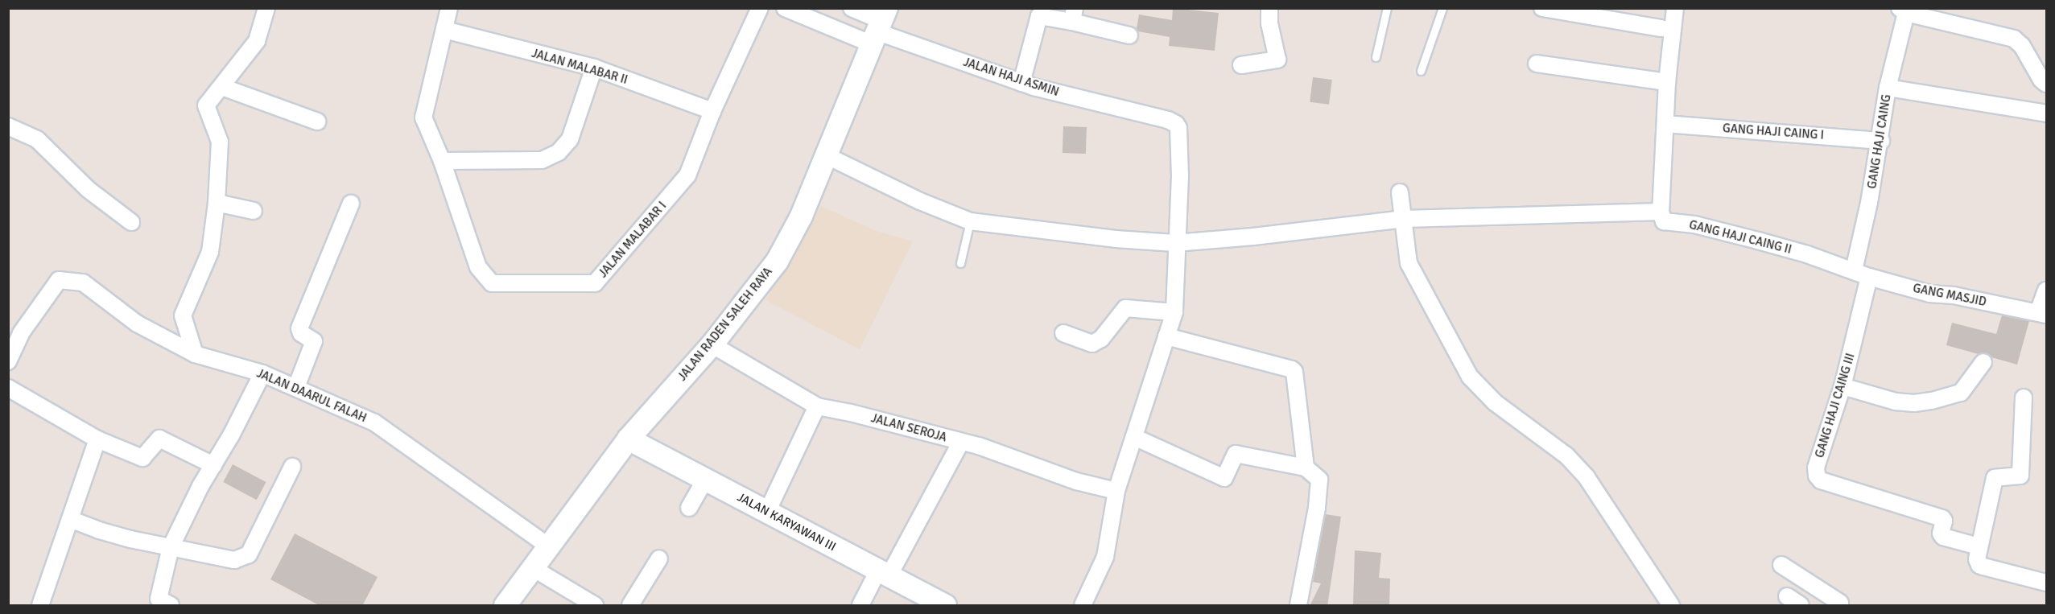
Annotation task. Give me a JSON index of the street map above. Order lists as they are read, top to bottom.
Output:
{
  "streets": {
    "main road": ["JALAN RADEN SALEH RAYA", "JALAN KARYAWAN III"],
    "street": [
      "JALAN MALABAR II",
      "JALAN HAJI ASMIN",
      "GANG HAJI CAING I",
      "GANG HAJI CAING",
      "GANG HAJI CAING II",
      "JALAN MALABAR I",
      "GANG MASJID",
      "JALAN DAARUL FALAH",
      "GANG HAJI CAING III",
      "JALAN SEROJA"
    ]
  },
  "crossings": [
    ["JALAN MALABAR II", "JALAN MALABAR I"],
    ["JALAN HAJI ASMIN", "JALAN RADEN SALEH RAYA"],
    ["GANG HAJI CAING I", "GANG HAJI CAING"],
    ["GANG HAJI CAING", "GANG HAJI CAING II"],
    ["GANG HAJI CAING", "GANG MASJID"],
    ["GANG HAJI CAING II", "GANG MASJID"],
    ["GANG MASJID", "GANG HAJI CAING III"],
    ["JALAN RADEN SALEH RAYA", "JALAN DAARUL FALAH"],
    ["JALAN RADEN SALEH RAYA", "JALAN SEROJA"],
    ["JALAN RADEN SALEH RAYA", "JALAN KARYAWAN III"]
  ]
}
